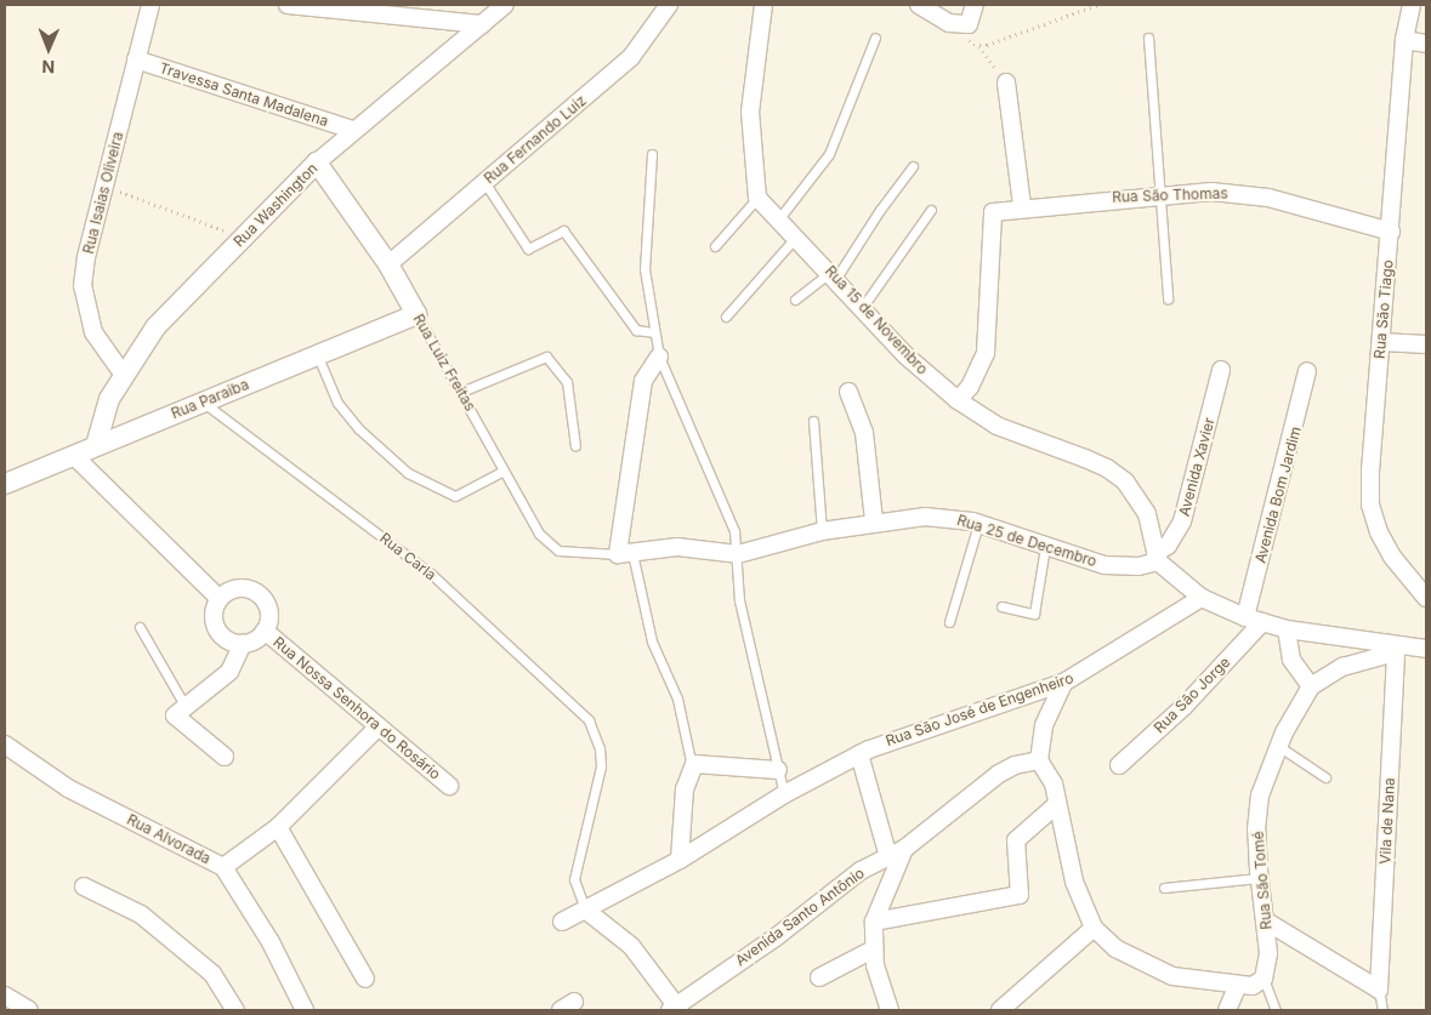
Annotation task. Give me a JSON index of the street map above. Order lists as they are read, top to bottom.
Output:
{
  "streets": {
    "street": [
      "Travessa Santa Madalena",
      "Rua Fernando Luiz",
      "Rua Isaias Oliveira",
      "Rua São Thomas",
      "Rua Washington",
      "Rua São Tiago",
      "Rua 15 de Novembro",
      "Rua Luiz Freitas",
      "Rua Paraiba",
      "Avenida Xavier",
      "Avenida Bom Jardim",
      "Rua 25 de Decembro",
      "Rua São Jorge",
      "Rua Nossa Senhora do Rosário",
      "Rua São José de Engenheiro",
      "Vila de Nana",
      "Rua Alvorada",
      "Rua São Tomé",
      "Avenida Santo Antônio"
    ],
    "lane": ["Rua Carla"]
  },
  "crossings": [
    ["Travessa Santa Madalena", "Rua Isaias Oliveira"],
    ["Travessa Santa Madalena", "Rua Washington"],
    ["Rua Fernando Luiz", "Rua Luiz Freitas"],
    ["Rua Isaias Oliveira", "Rua Washington"],
    ["Rua São Thomas", "Rua São Tiago"],
    ["Rua São Thomas", "Rua 15 de Novembro"],
    ["Rua Washington", "Rua Luiz Freitas"],
    ["Rua Washington", "Rua Paraiba"],
    ["Rua 15 de Novembro", "Avenida Xavier"],
    ["Rua 15 de Novembro", "Rua 25 de Decembro"],
    ["Rua Luiz Freitas", "Rua Paraiba"],
    ["Rua Luiz Freitas", "Rua 25 de Decembro"],
    ["Rua Paraiba", "Rua Carla"],
    ["Avenida Xavier", "Rua 25 de Decembro"],
    ["Rua Carla", "Rua São José de Engenheiro"]
  ],
  "north": "bottom"
}
